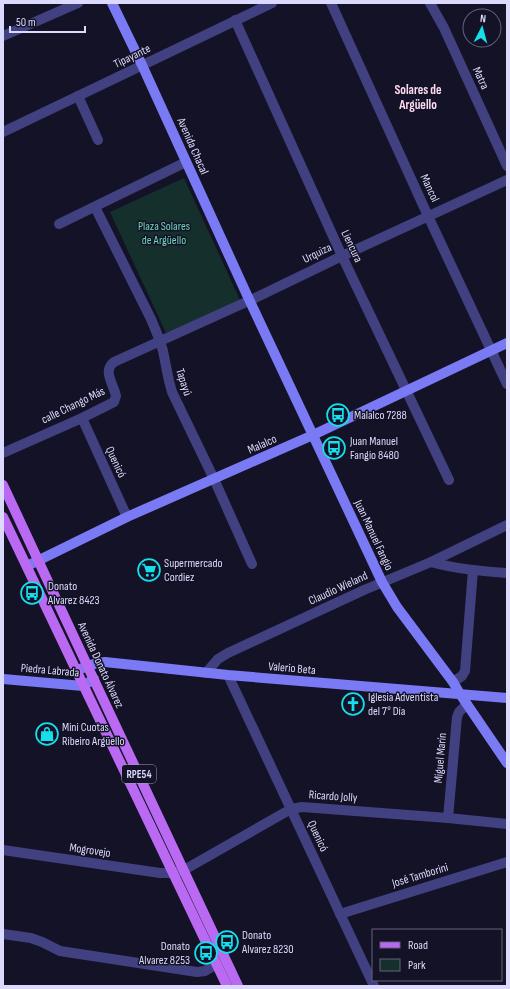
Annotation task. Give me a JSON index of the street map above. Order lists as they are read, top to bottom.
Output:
{
  "streets": {
    "main road": [
      "Avenida Chacal",
      "Malalco",
      "Juan Manuel Fangio",
      "Avenida Donato Álvarez",
      "Valerio Beta",
      "Piedra Labrada",
      "RPE54"
    ],
    "street": [
      "Tipayante",
      "Matra",
      "Mancol",
      "Liencura",
      "Urquiza",
      "Tapayú",
      "calle Chango Más",
      "Quenicó",
      "Claudio Wieland",
      "Miguel Marín",
      "Ricardo Jolly",
      "Mogrovejo",
      "José Tamborini"
    ]
  },
  "crossings": [
    ["Tipayante", "Avenida Chacal"],
    ["Tipayante", "Liencura"],
    ["Avenida Chacal", "Urquiza"],
    ["Avenida Chacal", "Juan Manuel Fangio"],
    ["Mancol", "Urquiza"],
    ["Mancol", "Malalco"],
    ["Liencura", "Urquiza"],
    ["Liencura", "Malalco"],
    ["Urquiza", "Tapayú"],
    ["Urquiza", "calle Chango Más"],
    ["Urquiza", "Juan Manuel Fangio"],
    ["Tapayú", "calle Chango Más"],
    ["Tapayú", "Malalco"],
    ["calle Chango Más", "Quenicó"],
    ["Malalco", "Quenicó"],
    ["Malalco", "Juan Manuel Fangio"],
    ["Malalco", "Avenida Donato Álvarez"],
    ["Quenicó", "Valerio Beta"],
    ["Quenicó", "Ricardo Jolly"],
    ["Quenicó", "José Tamborini"],
    ["Juan Manuel Fangio", "Claudio Wieland"],
    ["Juan Manuel Fangio", "Valerio Beta"],
    ["Juan Manuel Fangio", "Miguel Marín"],
    ["Claudio Wieland", "Valerio Beta"],
    ["Avenida Donato Álvarez", "Valerio Beta"],
    ["Avenida Donato Álvarez", "Piedra Labrada"],
    ["Avenida Donato Álvarez", "Ricardo Jolly"],
    ["Avenida Donato Álvarez", "Mogrovejo"],
    ["Miguel Marín", "Ricardo Jolly"],
    ["Ricardo Jolly", "Mogrovejo"]
  ],
  "districts": ["Solares de Argüello"],
  "parks": ["Plaza Solares de Argüello"],
  "places": {
    "bus stop": [
      "Malalco 7288",
      "Juan Manuel Fangio 8480",
      "Donato Alvarez 8423",
      "Donato Alvarez 8230",
      "Donato Alvarez 8253"
    ],
    "supermarket": ["Supermercado Cordiez"],
    "church": ["Iglesia Adventista del 7° Día"],
    "shop": ["Mini Cuotas Ribeiro Argüello"]
  },
  "legend": ["Road", "Park"],
  "scale_bar": "50 m",
  "north": "top"
}
